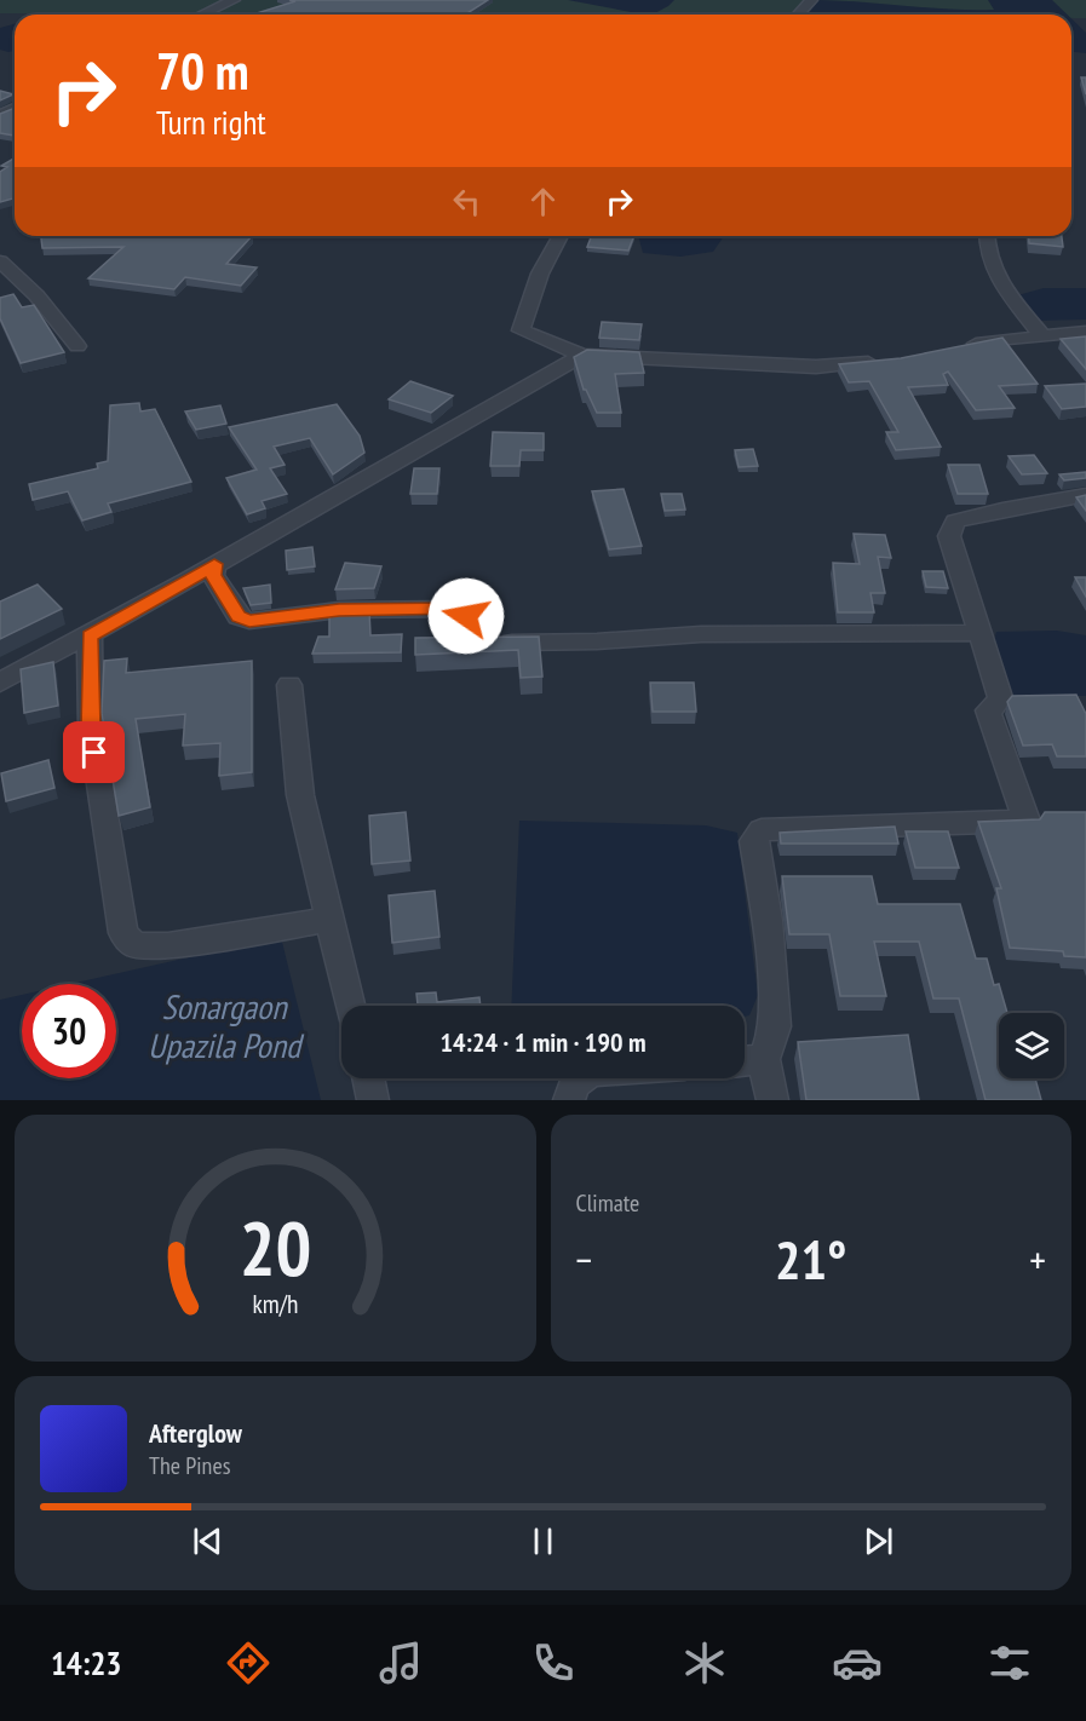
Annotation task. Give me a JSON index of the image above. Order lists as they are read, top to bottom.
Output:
{
  "water": ["Sonargaon Upazila Pond"],
  "page": {
    "turn": ["70 m", "Turn right"],
    "limit": "30",
    "trip": "14:24 · 1 min · 190 m",
    "tile": "Climate",
    "heat": ["−", "21°", "+"],
    "song": ["Afterglow", "The Pines"],
    "tabs": "14:23",
    "gauge": ["20", "km/h"]
  }
}
